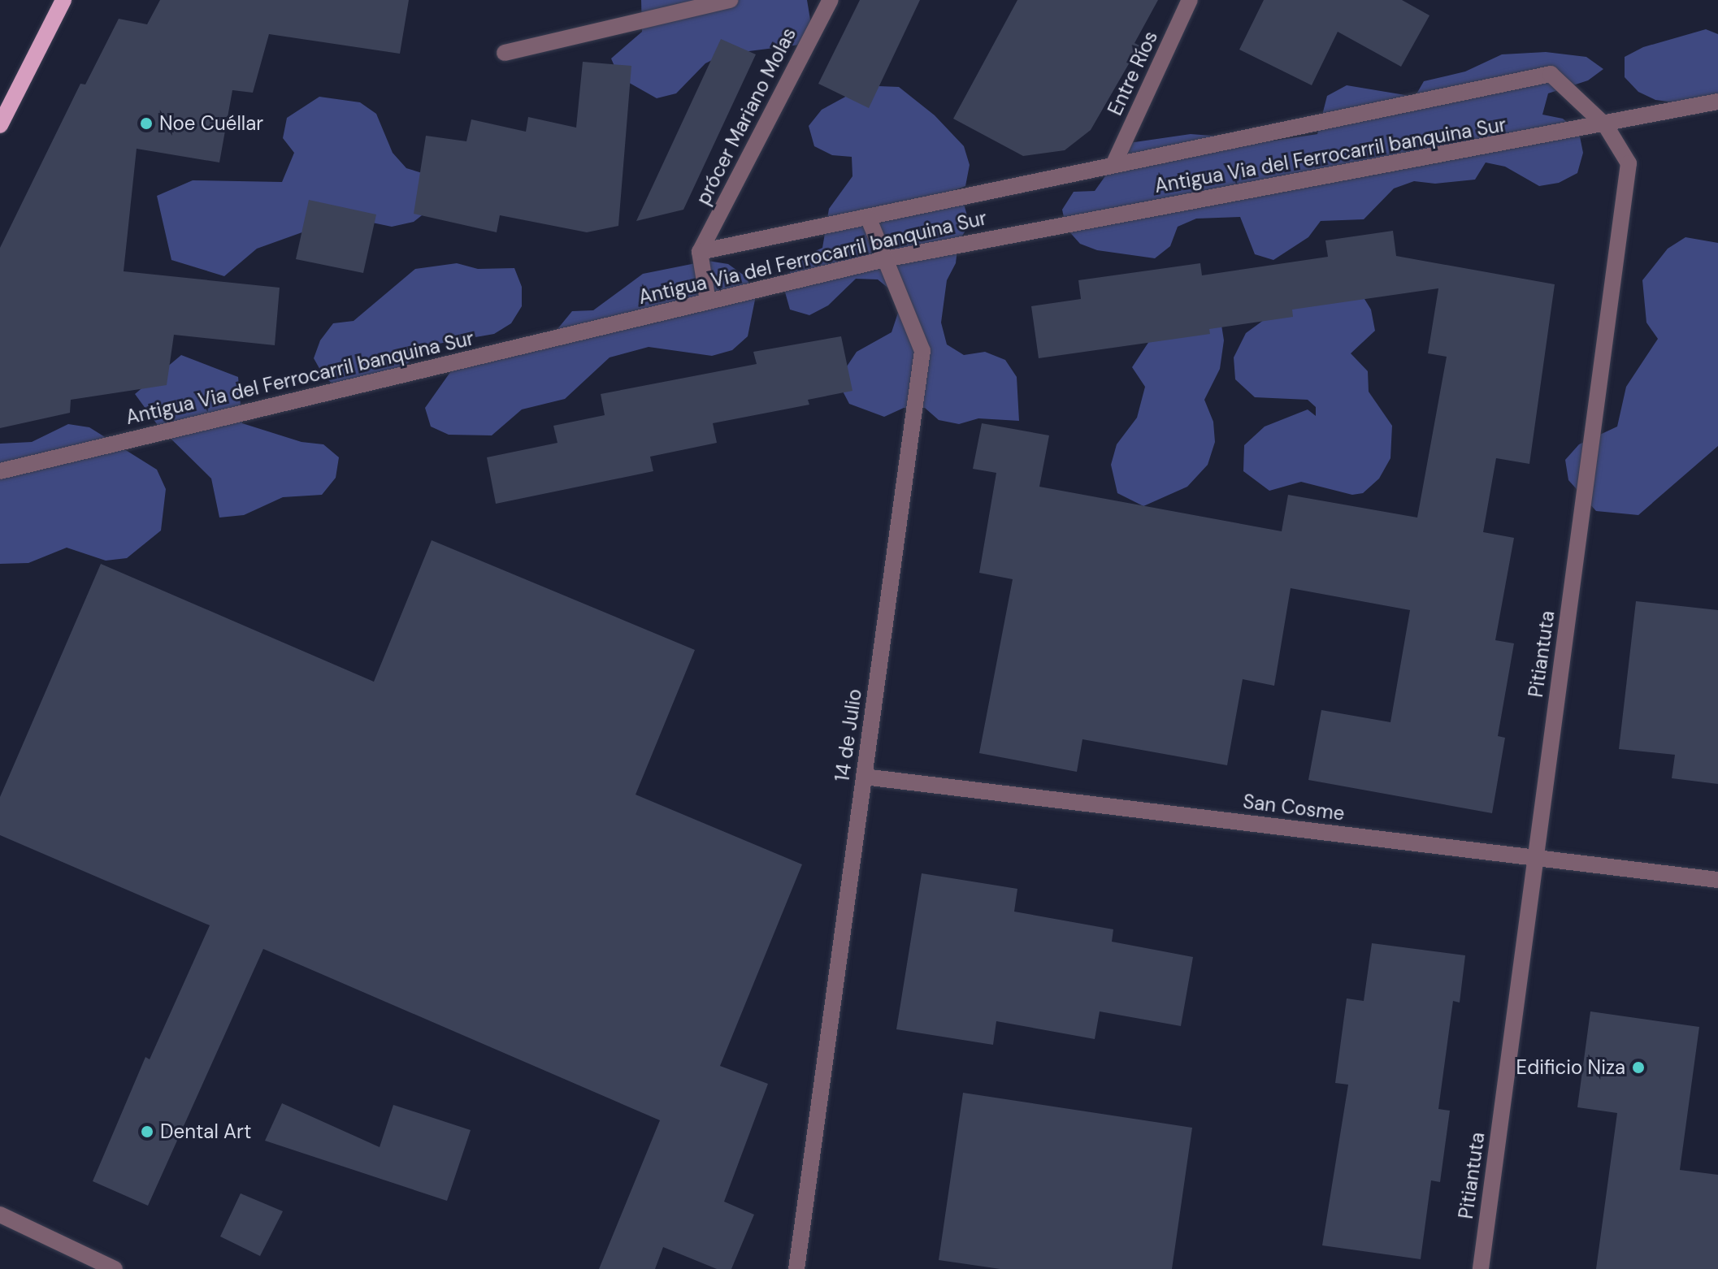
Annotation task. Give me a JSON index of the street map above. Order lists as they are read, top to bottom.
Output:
{
  "streets": {
    "street": [
      "Entre Ríos",
      "prócer Mariano Molas",
      "Antigua Via del Ferrocarril banquina Sur",
      "Pitiantuta",
      "14 de Julio",
      "San Cosme"
    ]
  },
  "crossings": [
    ["Entre Ríos", "Pitiantuta"],
    ["Antigua Via del Ferrocarril banquina Sur", "Pitiantuta"],
    ["Antigua Via del Ferrocarril banquina Sur", "14 de Julio"],
    ["Pitiantuta", "San Cosme"],
    ["14 de Julio", "San Cosme"]
  ],
  "places": ["Noe Cuéllar", "Edificio Niza", "Dental Art"]
}
